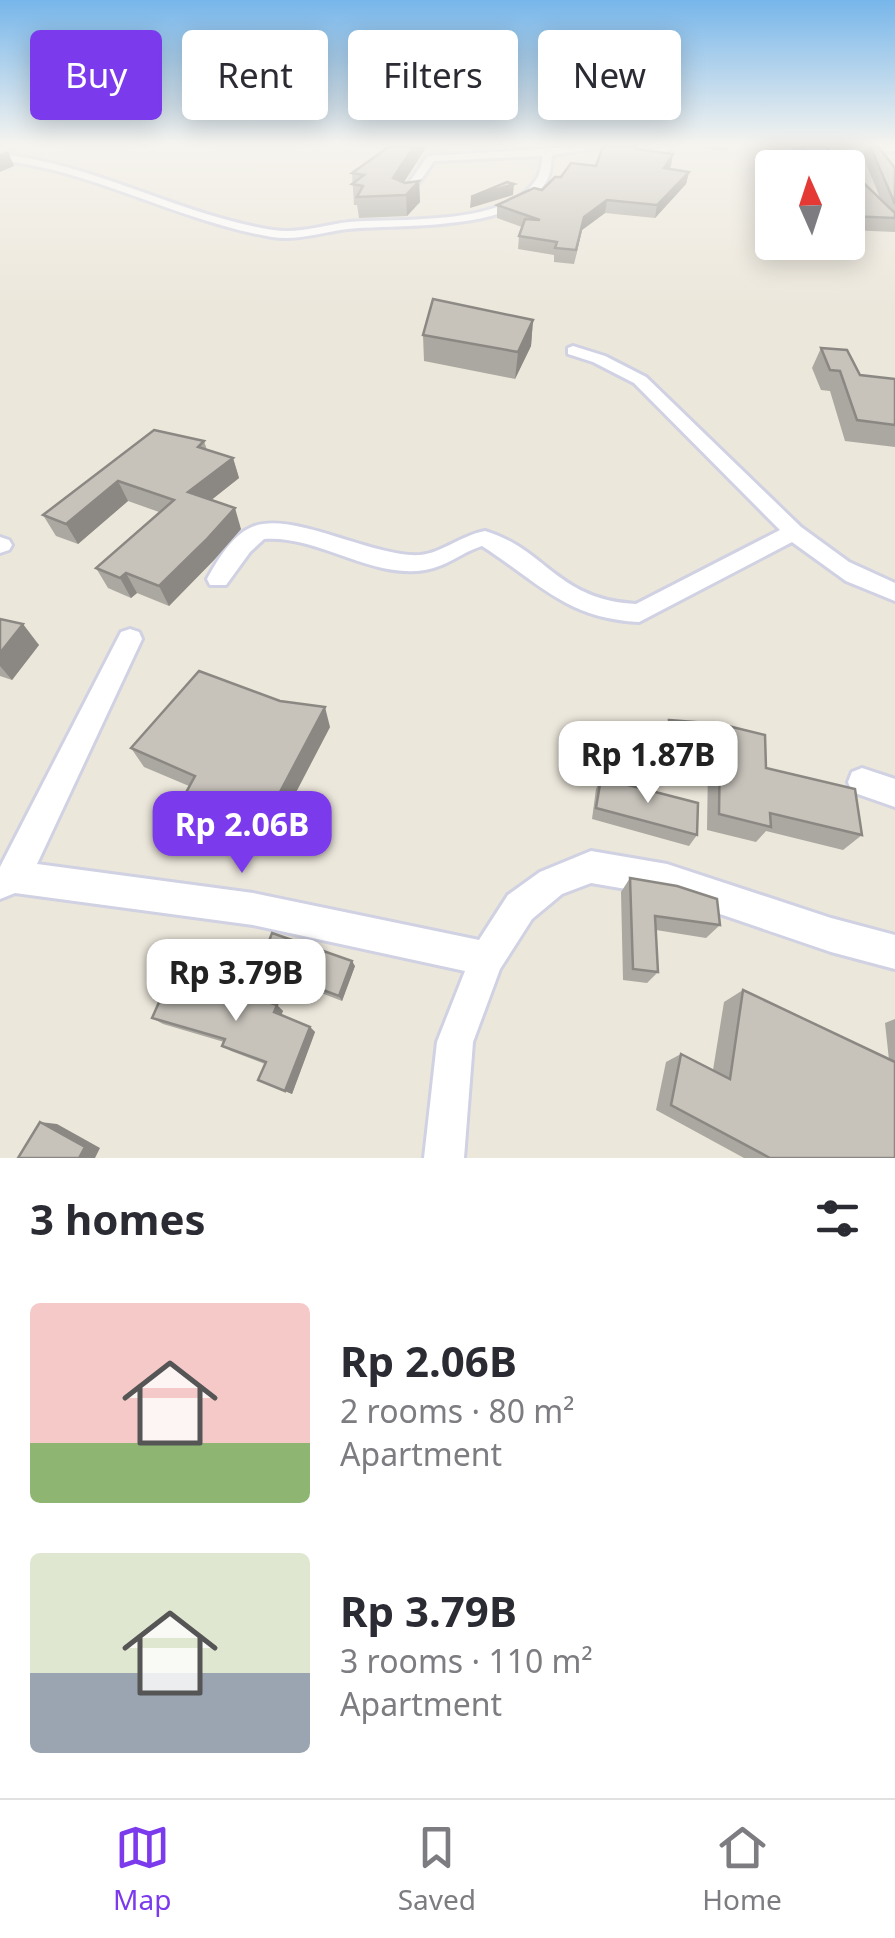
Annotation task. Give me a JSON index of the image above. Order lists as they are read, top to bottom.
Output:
{
  "north": "top",
  "page": {
    "chip": [
      "Buy",
      "Rent",
      "Filters",
      "New"
    ],
    "price": ["Rp 1.87B", "Rp 2.06B", "Rp 3.79B"],
    "heading": "3 homes",
    "list": [
      {
        "name": "Rp 2.06B",
        "note": "2 rooms · 80 m² · Apartment"
      },
      {
        "name": "Rp 3.79B",
        "note": "3 rooms · 110 m² · Apartment"
      }
    ],
    "tabs": ["Map", "Saved", "Home"]
  }
}
